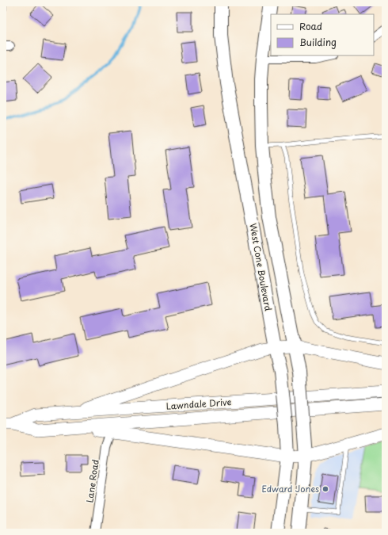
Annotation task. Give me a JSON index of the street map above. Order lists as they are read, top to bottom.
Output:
{
  "streets": {
    "main road": ["West Cone Boulevard", "Lawndale Drive"],
    "street": ["Lane Road"]
  },
  "places": ["Edward Jones"],
  "legend": ["Road", "Building"]
}
